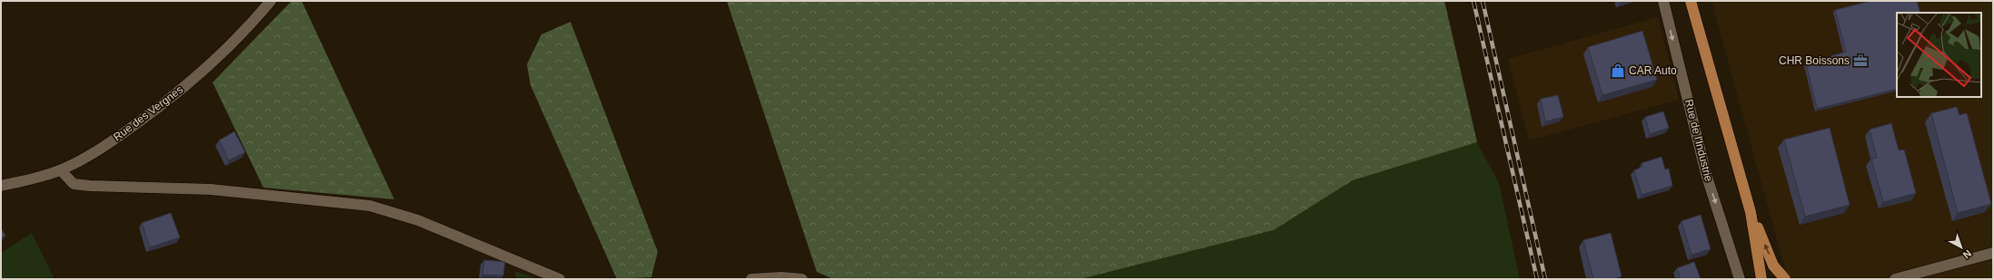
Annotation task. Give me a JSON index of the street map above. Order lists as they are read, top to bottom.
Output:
{
  "streets": {
    "street": ["Rue des Vergnes", "Rue de l'Industrie"]
  },
  "one_way": ["Rue de l'Industrie"],
  "places": {
    "office": ["CHR Boissons"],
    "shop": ["CAR Auto"]
  },
  "north": "bottom right"
}
